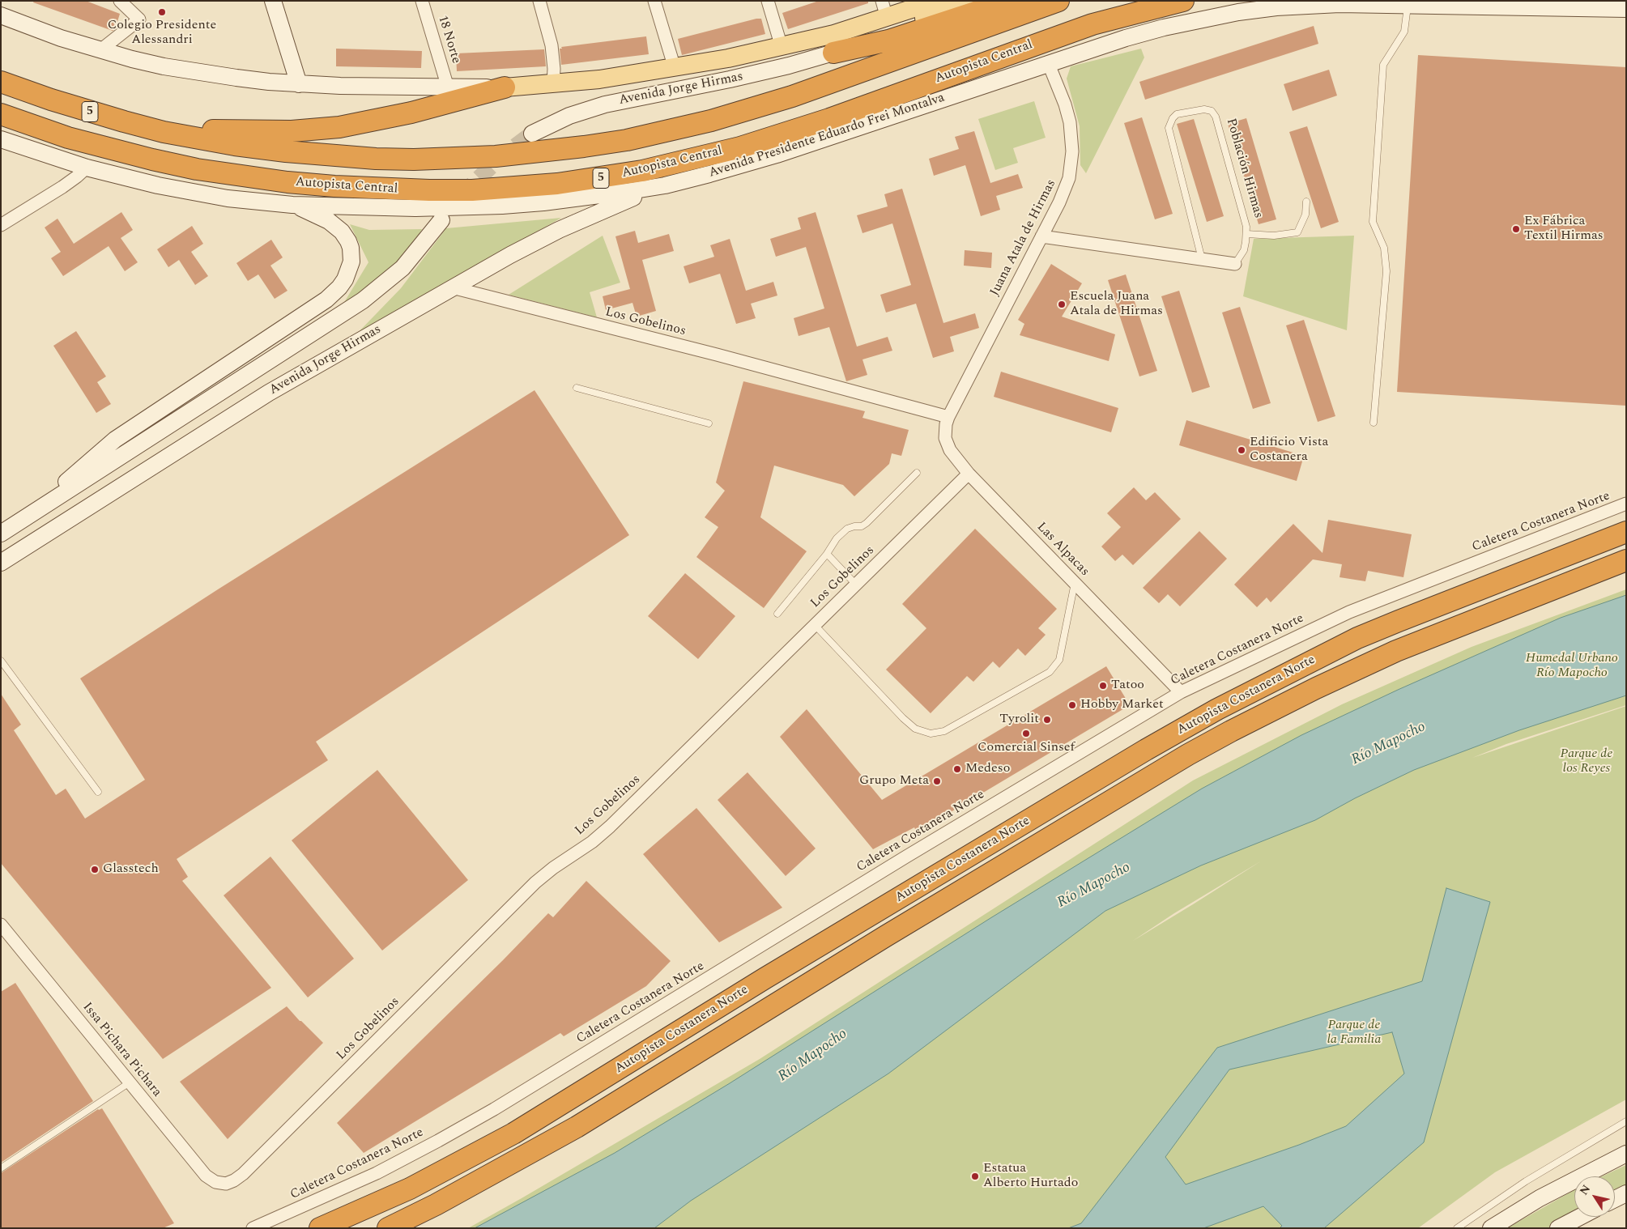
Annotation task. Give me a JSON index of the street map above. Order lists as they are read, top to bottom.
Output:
{
  "streets": {
    "highway": ["Autopista Central", "5", "Autopista Costanera Norte"],
    "main road": ["Avenida Jorge Hirmas", "Avenida Presidente Eduardo Frei Montalva"],
    "street": [
      "18 Norte",
      "Población Hirmas",
      "Juana Atala de Hirmas",
      "Los Gobelinos",
      "Caletera Costanera Norte",
      "Las Alpacas",
      "Issa Pichara Pichara"
    ]
  },
  "crossings": [
    ["Avenida Jorge Hirmas", "Avenida Presidente Eduardo Frei Montalva"],
    ["Avenida Jorge Hirmas", "Los Gobelinos"],
    ["Avenida Presidente Eduardo Frei Montalva", "Juana Atala de Hirmas"],
    ["Población Hirmas", "Juana Atala de Hirmas"],
    ["Juana Atala de Hirmas", "Los Gobelinos"],
    ["Juana Atala de Hirmas", "Las Alpacas"],
    ["Los Gobelinos", "Las Alpacas"],
    ["Los Gobelinos", "Issa Pichara Pichara"],
    ["Caletera Costanera Norte", "Las Alpacas"]
  ],
  "water": ["Río Mapocho"],
  "parks": ["Humedal Urbano Río Mapocho", "Parque de los Reyes", "Parque de la Familia"],
  "places": [
    "Colegio Presidente Alessandri",
    "Ex Fábrica Textil Hirmas",
    "Escuela Juana Atala de Hirmas",
    "Edificio Vista Costanera",
    "Tatoo",
    "Hobby Market",
    "Tyrolit",
    "Comercial Sinsef",
    "Medeso",
    "Grupo Meta",
    "Glasstech",
    "Estatua Alberto Hurtado"
  ],
  "north": "top left"
}
